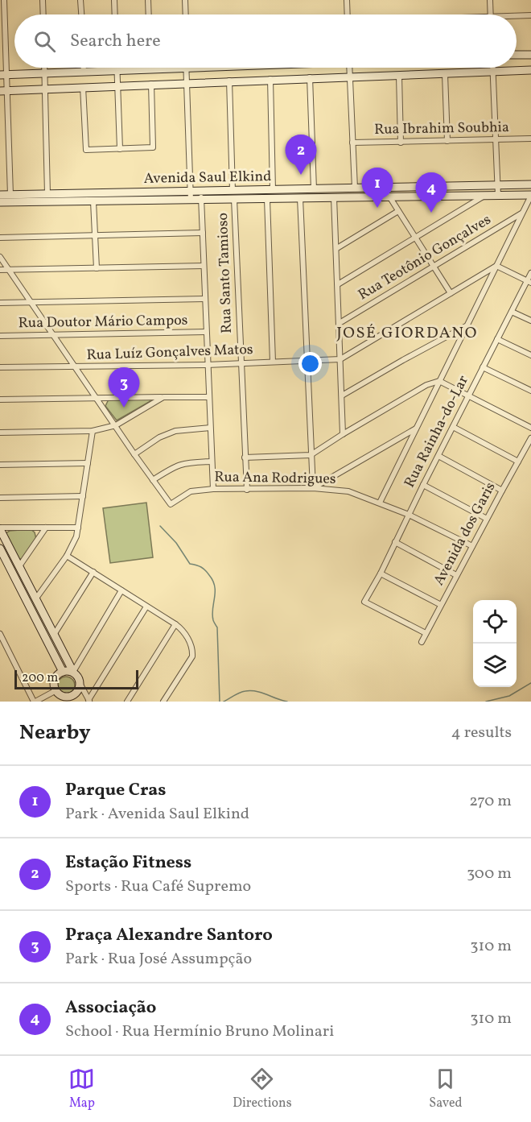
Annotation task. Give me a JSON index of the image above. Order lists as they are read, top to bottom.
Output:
{
  "streets": {
    "street": [
      "Rua Ibrahim Soubhia",
      "Avenida Saul Elkind",
      "Rua Teotônio Gonçalves",
      "Rua Santo Tamioso",
      "Rua Doutor Mário Campos",
      "Rua Luíz Gonçalves Matos",
      "Rua Rainha-do-Lar",
      "Rua Ana Rodrigues",
      "Avenida dos Garis"
    ]
  },
  "crossings": [
    ["Avenida Saul Elkind", "Rua Santo Tamioso"],
    ["Rua Santo Tamioso", "Rua Luíz Gonçalves Matos"],
    ["Rua Santo Tamioso", "Rua Ana Rodrigues"],
    ["Rua Rainha-do-Lar", "Rua Ana Rodrigues"],
    ["Rua Rainha-do-Lar", "Avenida dos Garis"],
    ["Rua Ana Rodrigues", "Avenida dos Garis"]
  ],
  "districts": ["JOSÉ GIORDANO"],
  "scale_bar": "200 m",
  "page": {
    "search": "Search here",
    "pins": [
      "2",
      "1",
      "4",
      "3"
    ],
    "scale": "200 m",
    "heading": ["Nearby", "4 results"],
    "list": [
      {
        "mark": "1",
        "name": "Parque Cras",
        "note": "Park · Avenida Saul Elkind",
        "value": "270 m"
      },
      {
        "mark": "2",
        "name": "Estação Fitness",
        "note": "Sports · Rua Café Supremo",
        "value": "300 m"
      },
      {
        "mark": "3",
        "name": "Praça Alexandre Santoro",
        "note": "Park · Rua José Assumpção",
        "value": "310 m"
      },
      {
        "mark": "4",
        "name": "Associação",
        "note": "School · Rua Hermínio Bruno Molinari",
        "value": "310 m"
      }
    ],
    "nav": ["Map", "Directions", "Saved"]
  }
}
